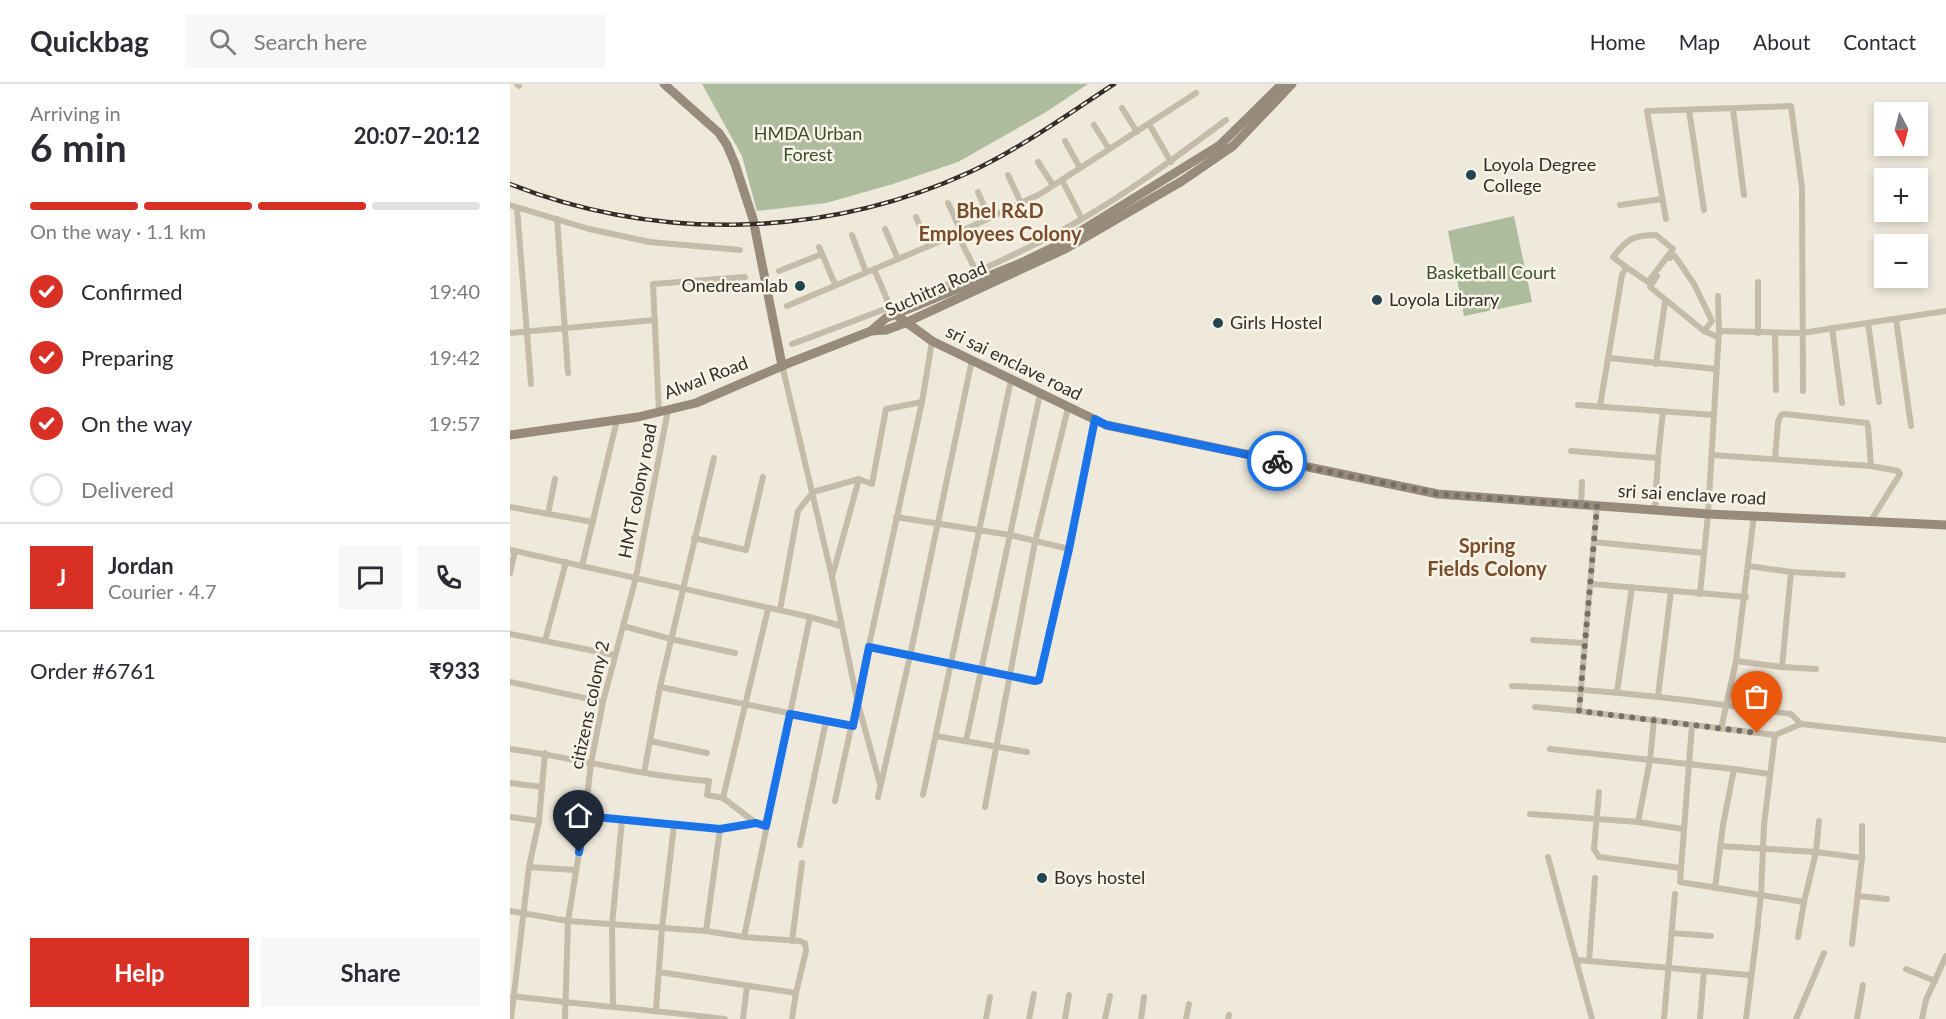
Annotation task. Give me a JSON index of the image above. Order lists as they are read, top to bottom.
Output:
{
  "streets": {
    "street": [
      "Suchitra Road",
      "sri sai enclave road",
      "Alwal Road",
      "HMT colony road",
      "citizens colony 2"
    ]
  },
  "crossings": [
    ["Suchitra Road", "sri sai enclave road"],
    ["Suchitra Road", "Alwal Road"],
    ["Alwal Road", "HMT colony road"],
    ["HMT colony road", "citizens colony 2"]
  ],
  "districts": ["Bhel R&D Employees Colony", "Spring Fields Colony"],
  "parks": ["HMDA Urban Forest", "Basketball Court"],
  "places": [
    "Loyola Degree College",
    "Onedreamlab",
    "Loyola Library",
    "Girls Hostel",
    "Boys hostel"
  ],
  "north": "bottom",
  "page": {
    "header": "Quickbag",
    "search": "Search here",
    "nav": [
      "Home",
      "Map",
      "About",
      "Contact"
    ],
    "heading": ["6 min", "Arriving in", "20:07–20:12"],
    "panel": [
      "Jordan",
      "Courier · 4.7",
      "Order #6761",
      "₹933"
    ],
    "map_buttons": ["+", "−"],
    "bar": "On the way · 1.1 km",
    "list": [
      ["Confirmed", "19:40"],
      ["Preparing", "19:42"],
      ["On the way", "19:57"],
      "Delivered"
    ],
    "round": "J",
    "buttons": ["Help", "Share"]
  }
}
